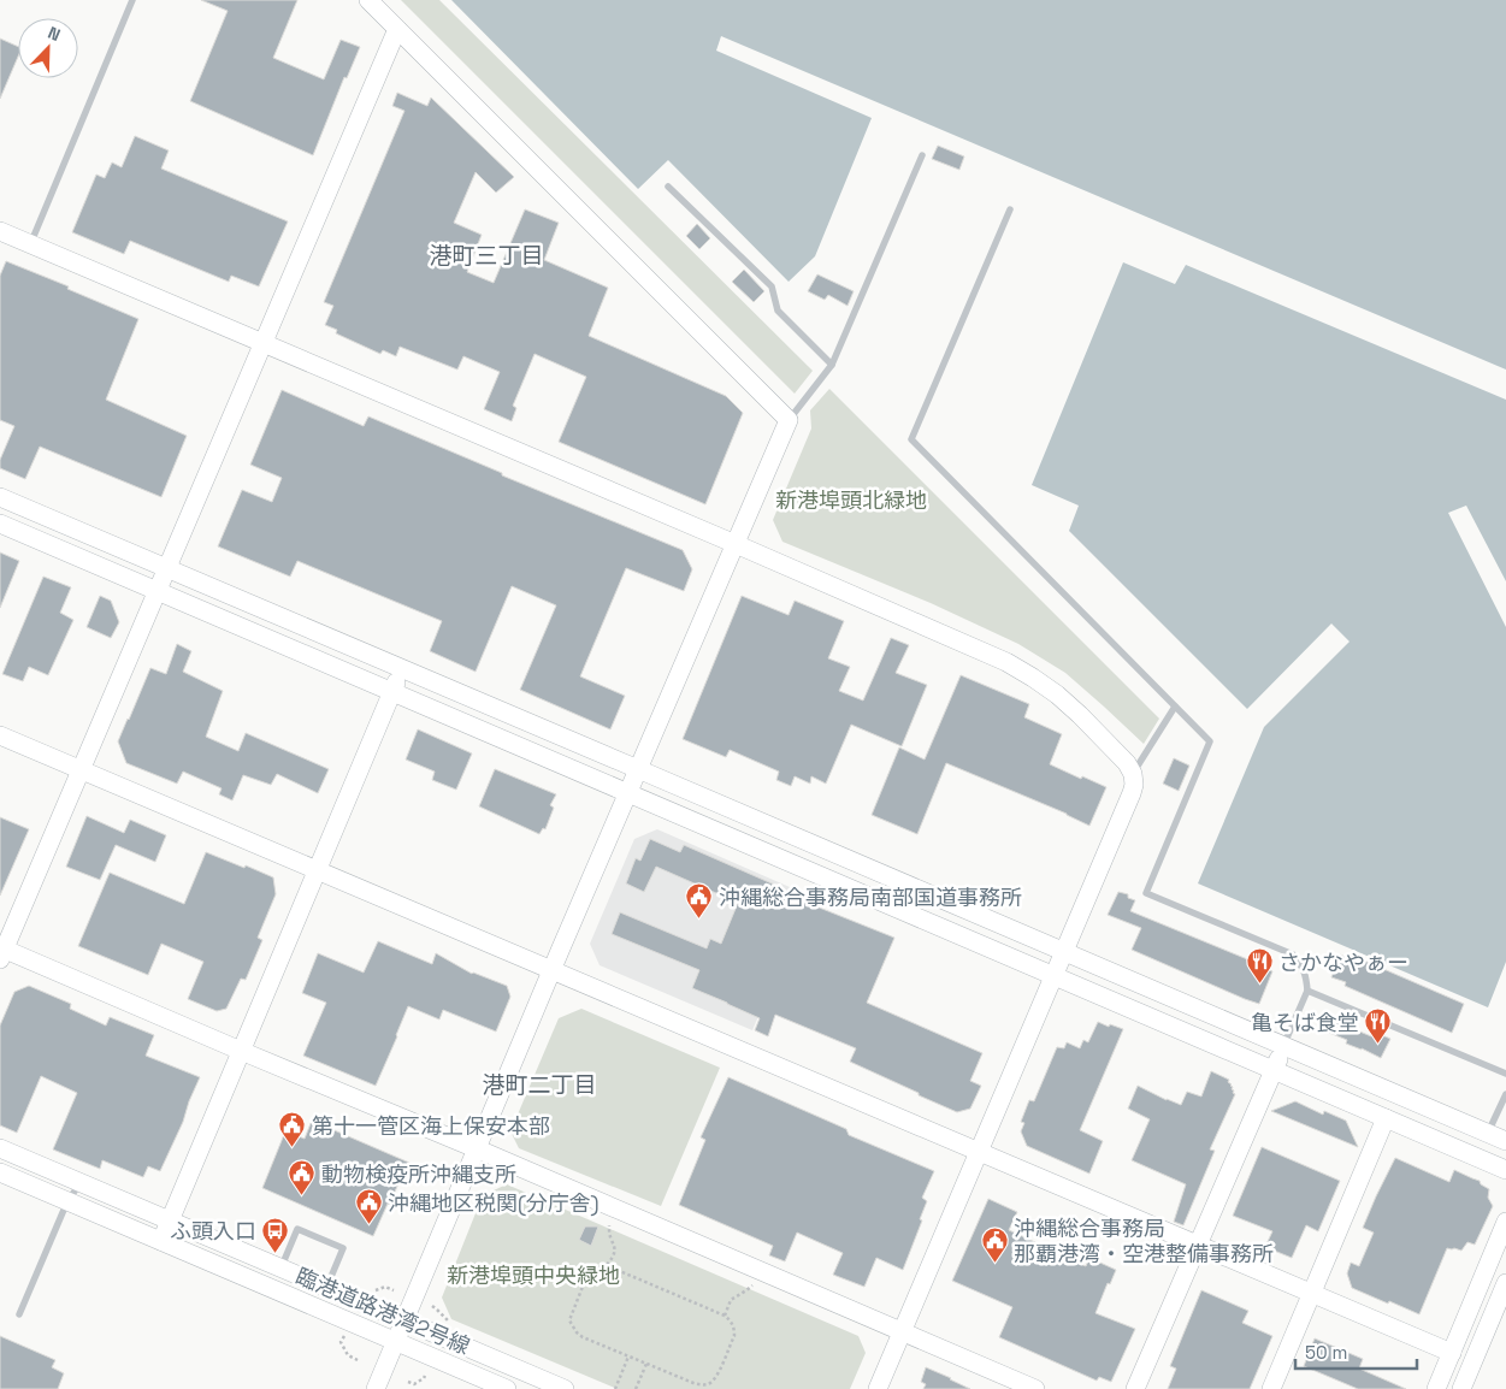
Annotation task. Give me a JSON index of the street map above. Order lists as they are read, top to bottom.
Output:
{
  "streets": {
    "street": ["臨港道路港湾2号線"]
  },
  "districts": ["港町三丁目", "港町二丁目"],
  "parks": ["新港埠頭北緑地", "新港埠頭中央緑地"],
  "places": {
    "public building": [
      "沖縄総合事務局南部国道事務所",
      "第十一管区海上保安本部",
      "動物検疫所沖縄支所",
      "沖縄地区税関(分庁舎)",
      "沖縄総合事務局 那覇港湾・空港整備事務所"
    ],
    "restaurant": ["さかなやぁー", "亀そば食堂"],
    "bus stop": ["ふ頭入口"]
  },
  "scale_bar": "50 m",
  "north": "top right"
}
